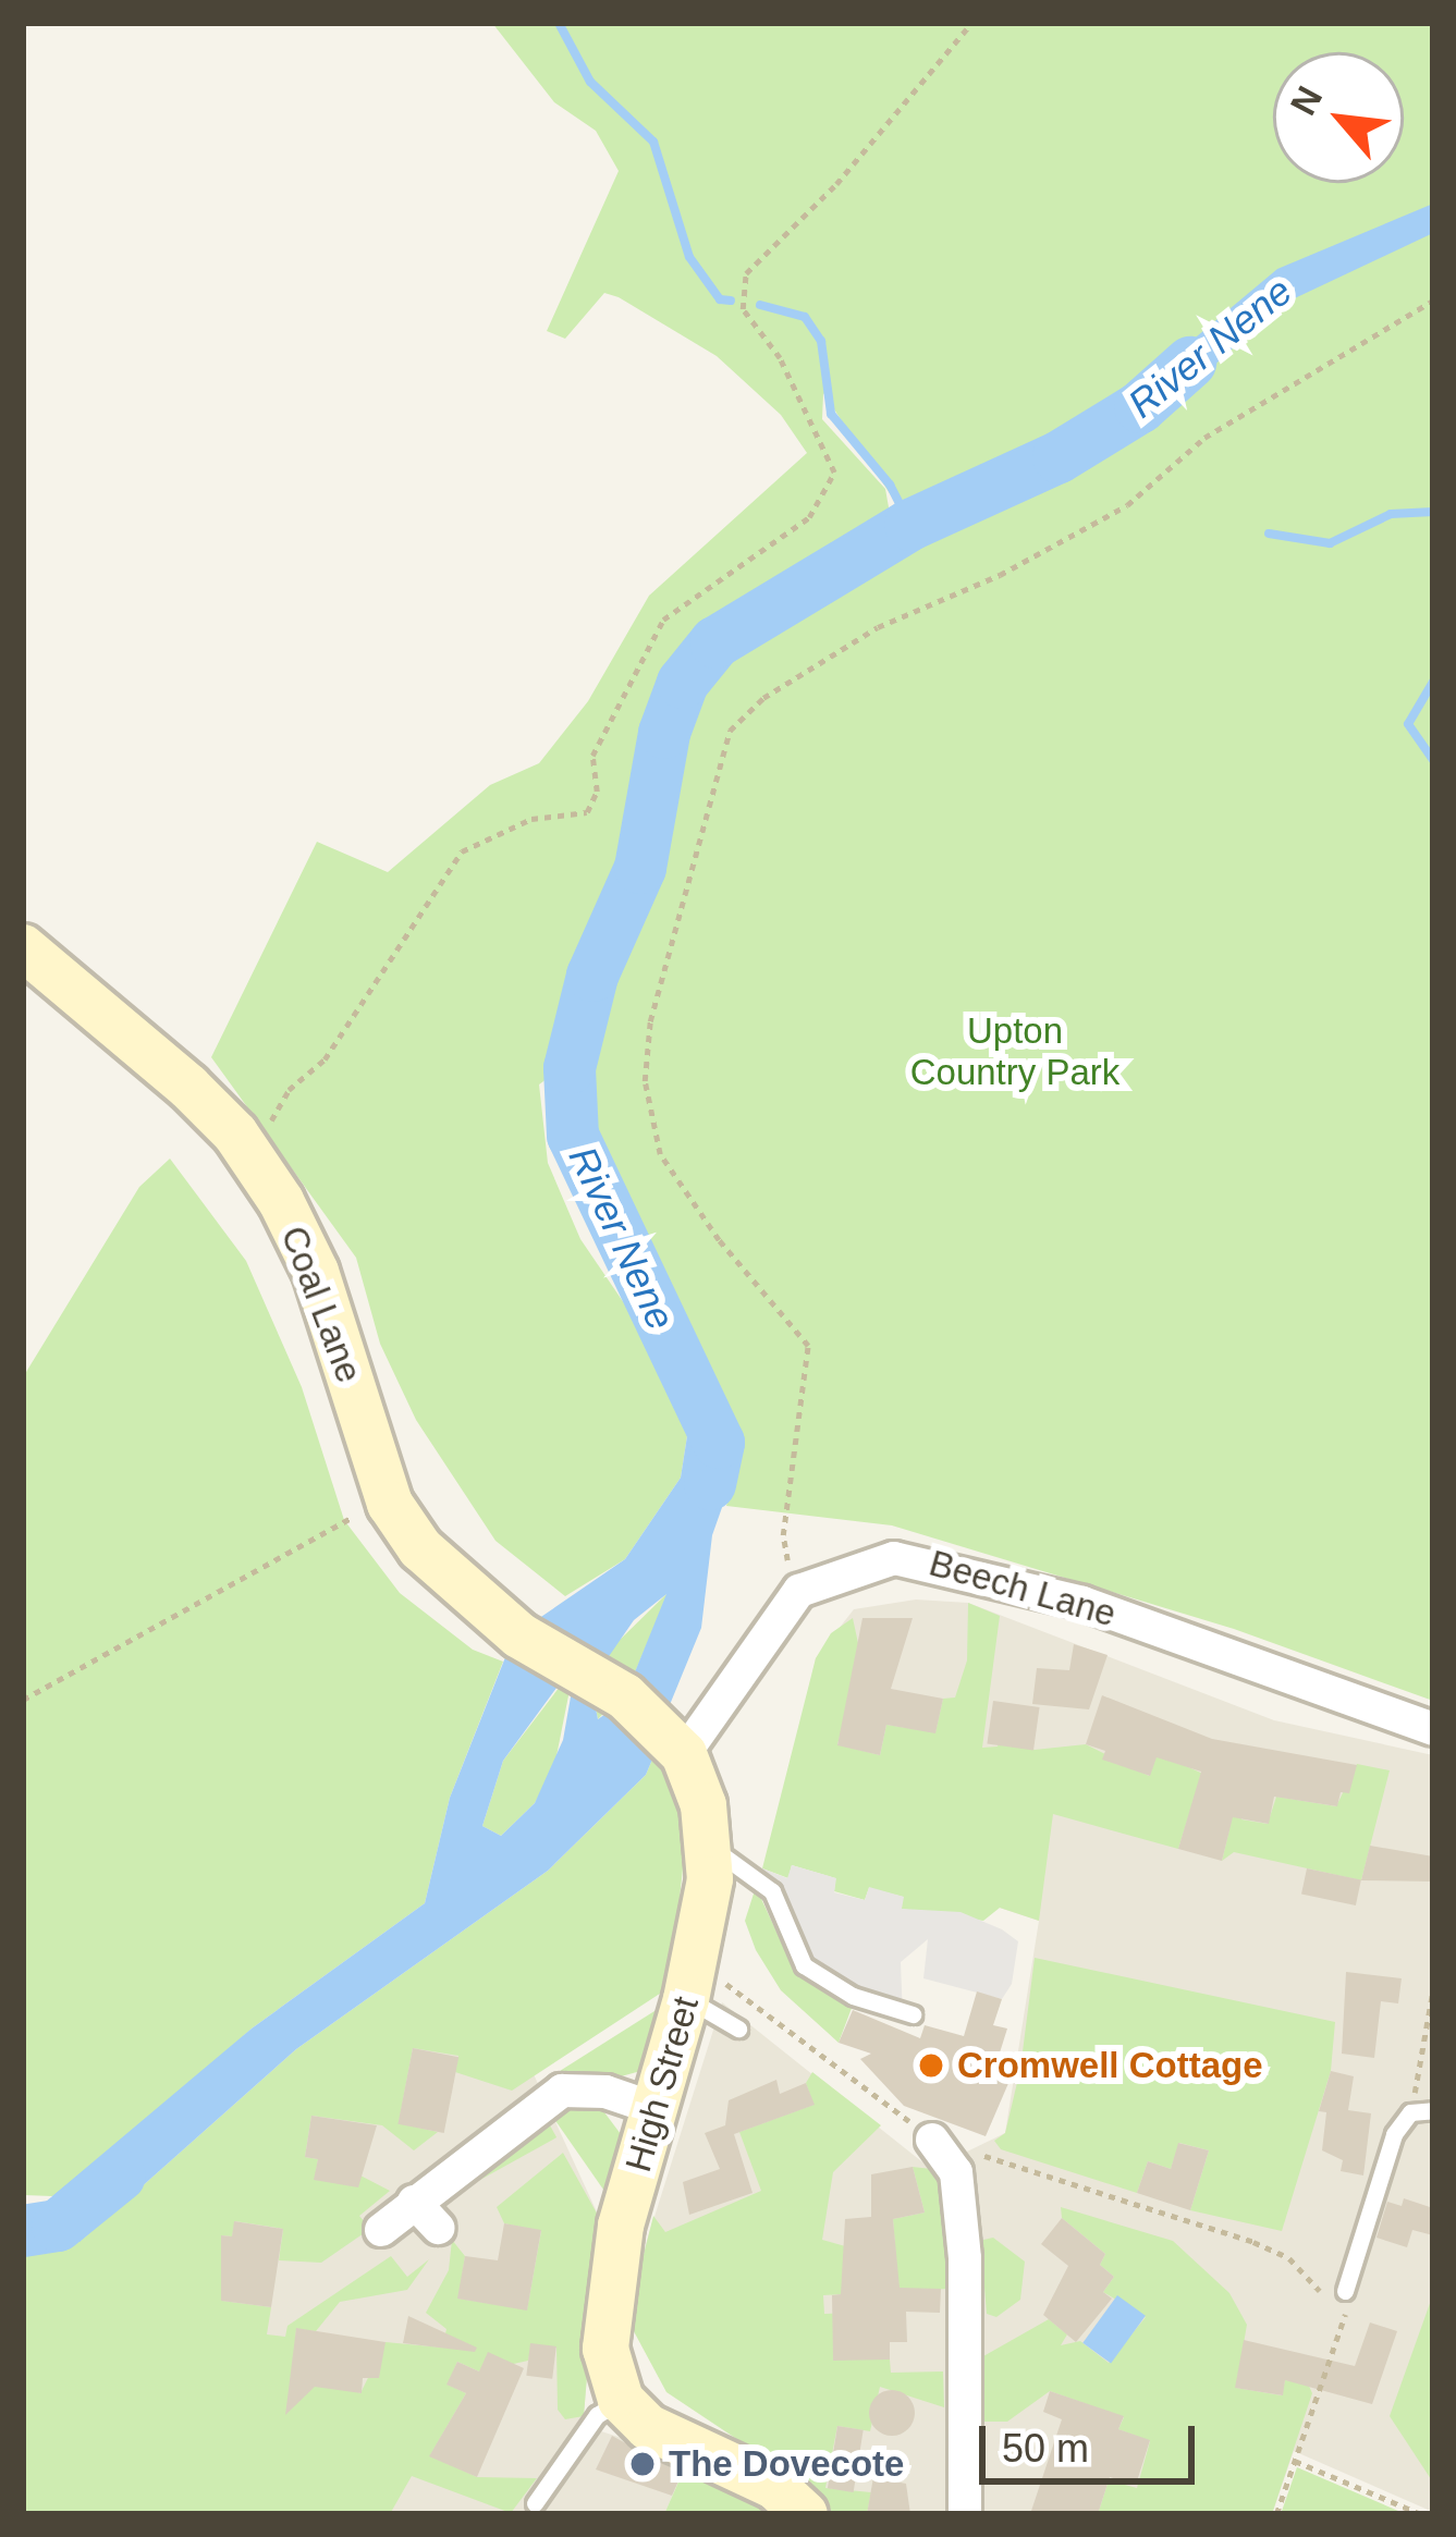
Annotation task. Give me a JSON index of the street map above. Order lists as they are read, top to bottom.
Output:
{
  "streets": {
    "street": ["Coal Lane", "Beech Lane", "High Street"]
  },
  "crossings": [
    ["Coal Lane", "High Street"]
  ],
  "water": ["River Nene"],
  "parks": ["Upton Country Park"],
  "places": ["Cromwell Cottage", "The Dovecote"],
  "scale_bar": "50 m",
  "north": "top left"
}
